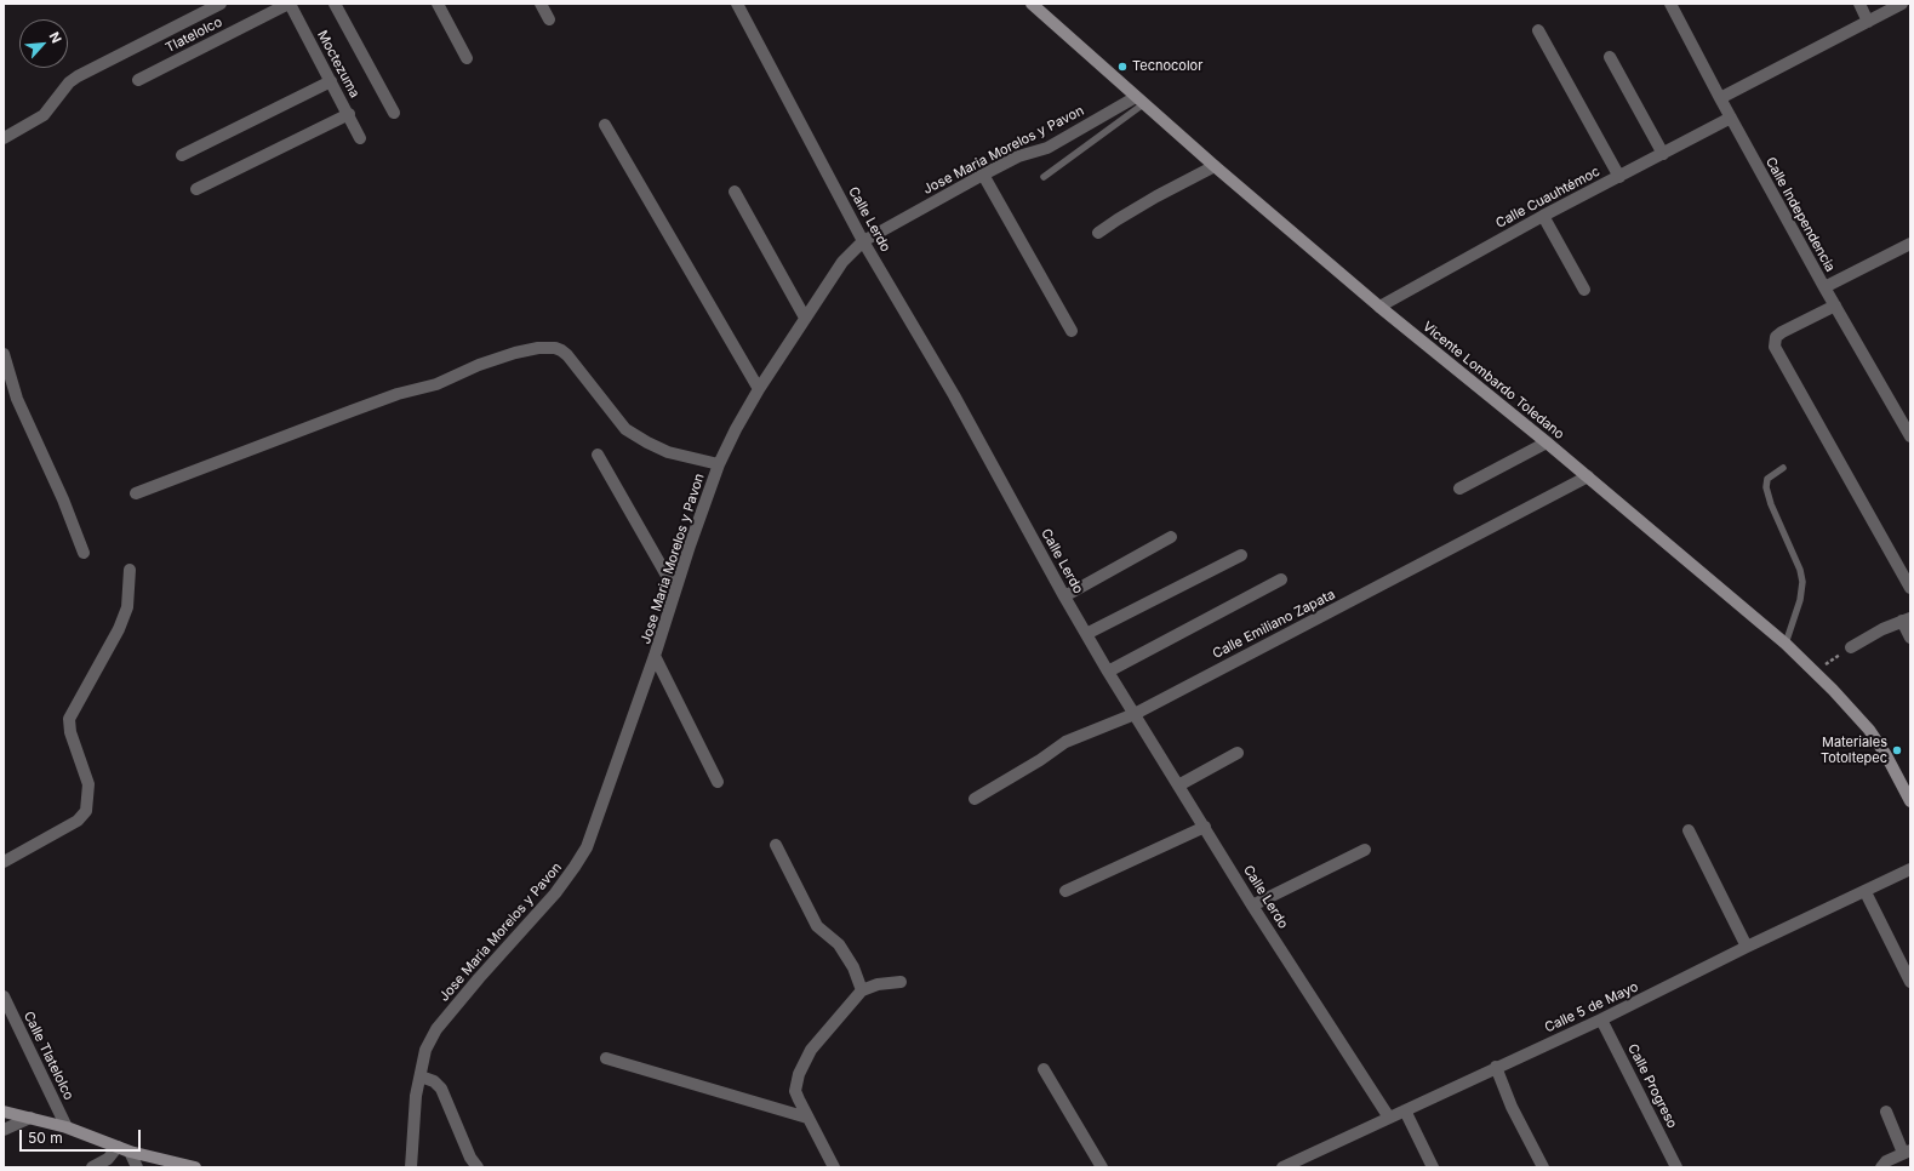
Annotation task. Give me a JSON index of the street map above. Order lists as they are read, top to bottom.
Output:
{
  "streets": {
    "main road": ["Vicente Lombardo Toledano"],
    "street": [
      "Tlatelolco",
      "Moctezuma",
      "Jose Maria Morelos y Pavon",
      "Calle Cuauhtémoc",
      "Calle Independencia",
      "Calle Lerdo",
      "Calle Emiliano Zapata",
      "Calle 5 de Mayo",
      "Calle Tlatelolco",
      "Calle Progreso"
    ]
  },
  "crossings": [
    ["Tlatelolco", "Moctezuma"],
    ["Jose Maria Morelos y Pavon", "Calle Lerdo"],
    ["Jose Maria Morelos y Pavon", "Vicente Lombardo Toledano"],
    ["Calle Cuauhtémoc", "Calle Independencia"],
    ["Calle Cuauhtémoc", "Vicente Lombardo Toledano"],
    ["Calle Lerdo", "Calle Emiliano Zapata"],
    ["Calle Lerdo", "Calle 5 de Mayo"],
    ["Vicente Lombardo Toledano", "Calle Emiliano Zapata"],
    ["Calle 5 de Mayo", "Calle Progreso"]
  ],
  "places": ["Tecnocolor", "Materiales Totoltepec"],
  "scale_bar": "50 m",
  "north": "top right"
}
